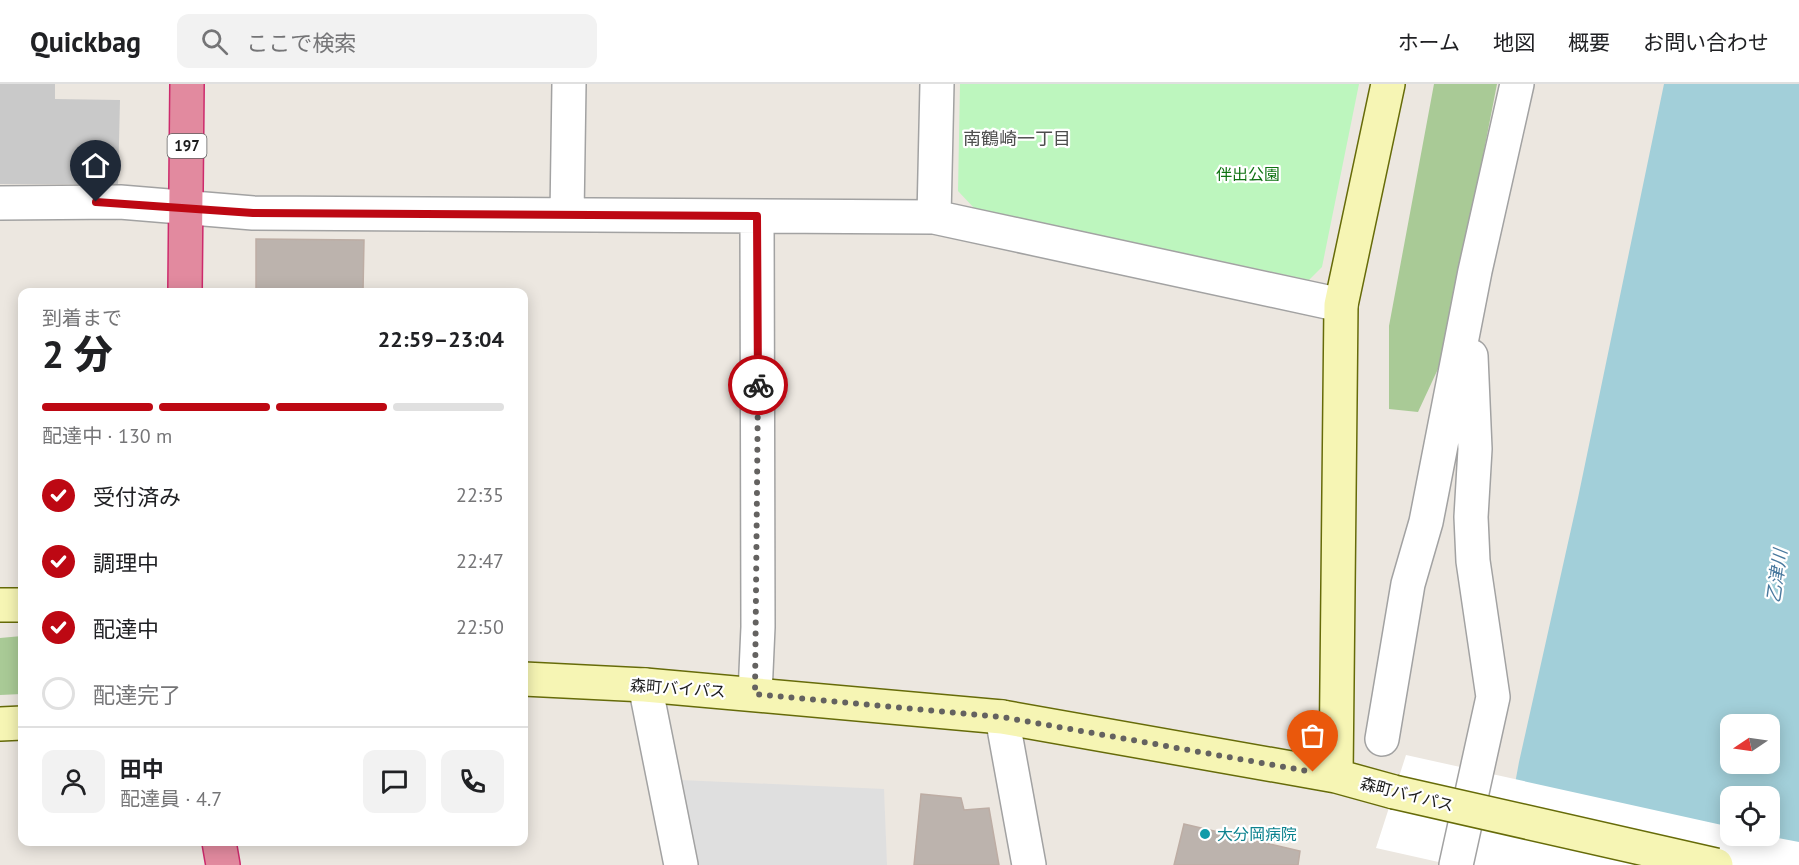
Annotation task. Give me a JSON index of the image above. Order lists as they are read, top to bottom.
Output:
{
  "streets": {
    "highway": ["197"],
    "main road": ["森町バイパス"]
  },
  "districts": ["南鶴崎一丁目"],
  "water": ["乙津川"],
  "parks": ["伴出公園"],
  "places": ["大分岡病院"],
  "north": "left",
  "page": {
    "header": "Quickbag",
    "search": "ここで検索",
    "nav": [
      "ホーム",
      "地図",
      "概要",
      "お問い合わせ"
    ],
    "heading": ["2 分", "到着まで", "22:59–23:04"],
    "panel": ["田中", "配達員 · 4.7"],
    "bar": "配達中 · 130 m",
    "list": [
      ["受付済み", "22:35"],
      ["調理中", "22:47"],
      ["配達中", "22:50"],
      "配達完了"
    ]
  }
}
